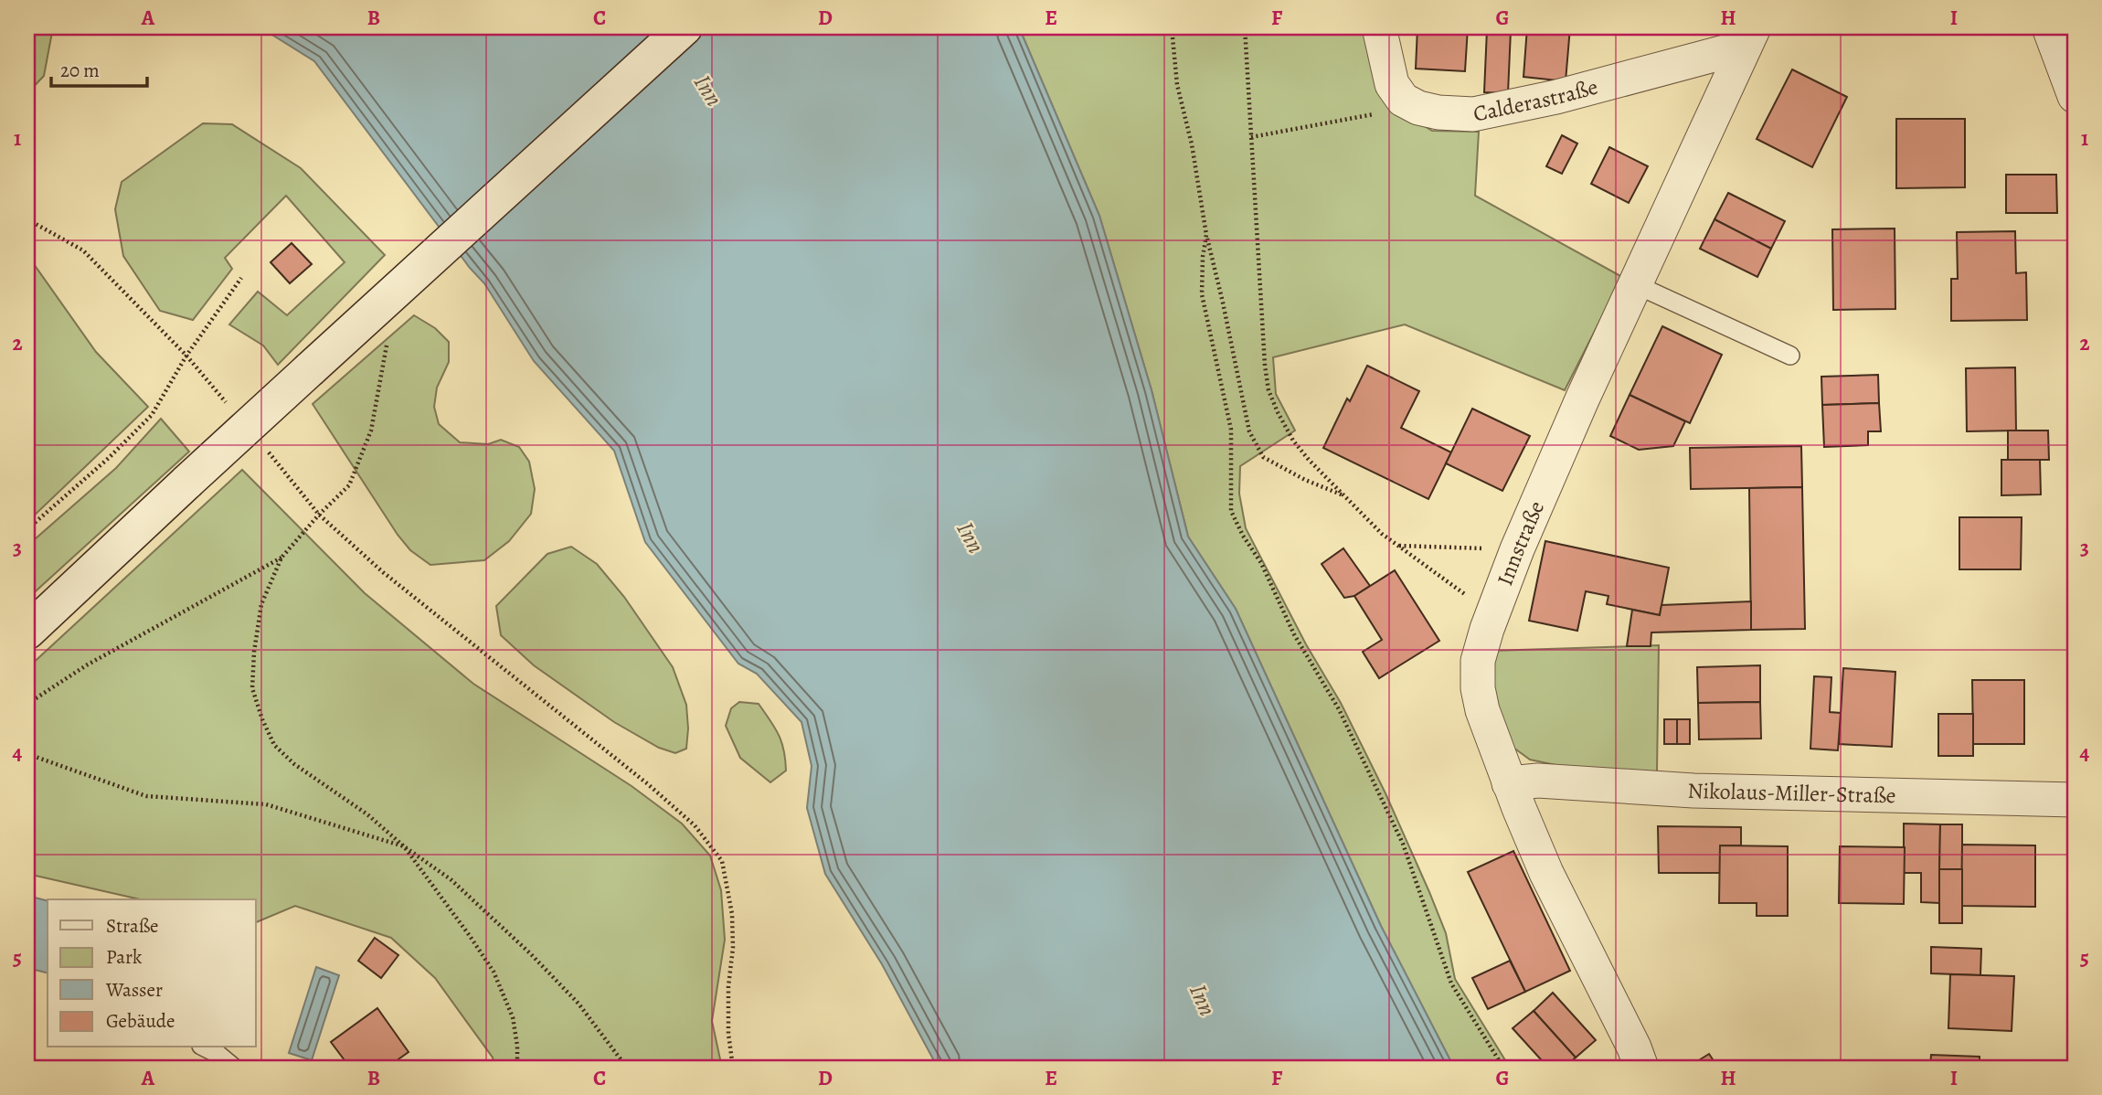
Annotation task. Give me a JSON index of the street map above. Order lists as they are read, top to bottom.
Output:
{
  "streets": {
    "street": ["Calderastraße", "Innstraße", "Nikolaus-Miller-Straße"]
  },
  "crossings": [
    ["Calderastraße", "Innstraße"],
    ["Innstraße", "Nikolaus-Miller-Straße"]
  ],
  "water": ["Inn"],
  "legend": [
    "Straße",
    "Park",
    "Wasser",
    "Gebäude"
  ],
  "scale_bar": "20 m",
  "grid": {
    "columns": [
      "A",
      "B",
      "C",
      "D",
      "E",
      "F",
      "G",
      "H",
      "I"
    ],
    "rows": [
      "1",
      "2",
      "3",
      "4",
      "5"
    ]
  }
}
